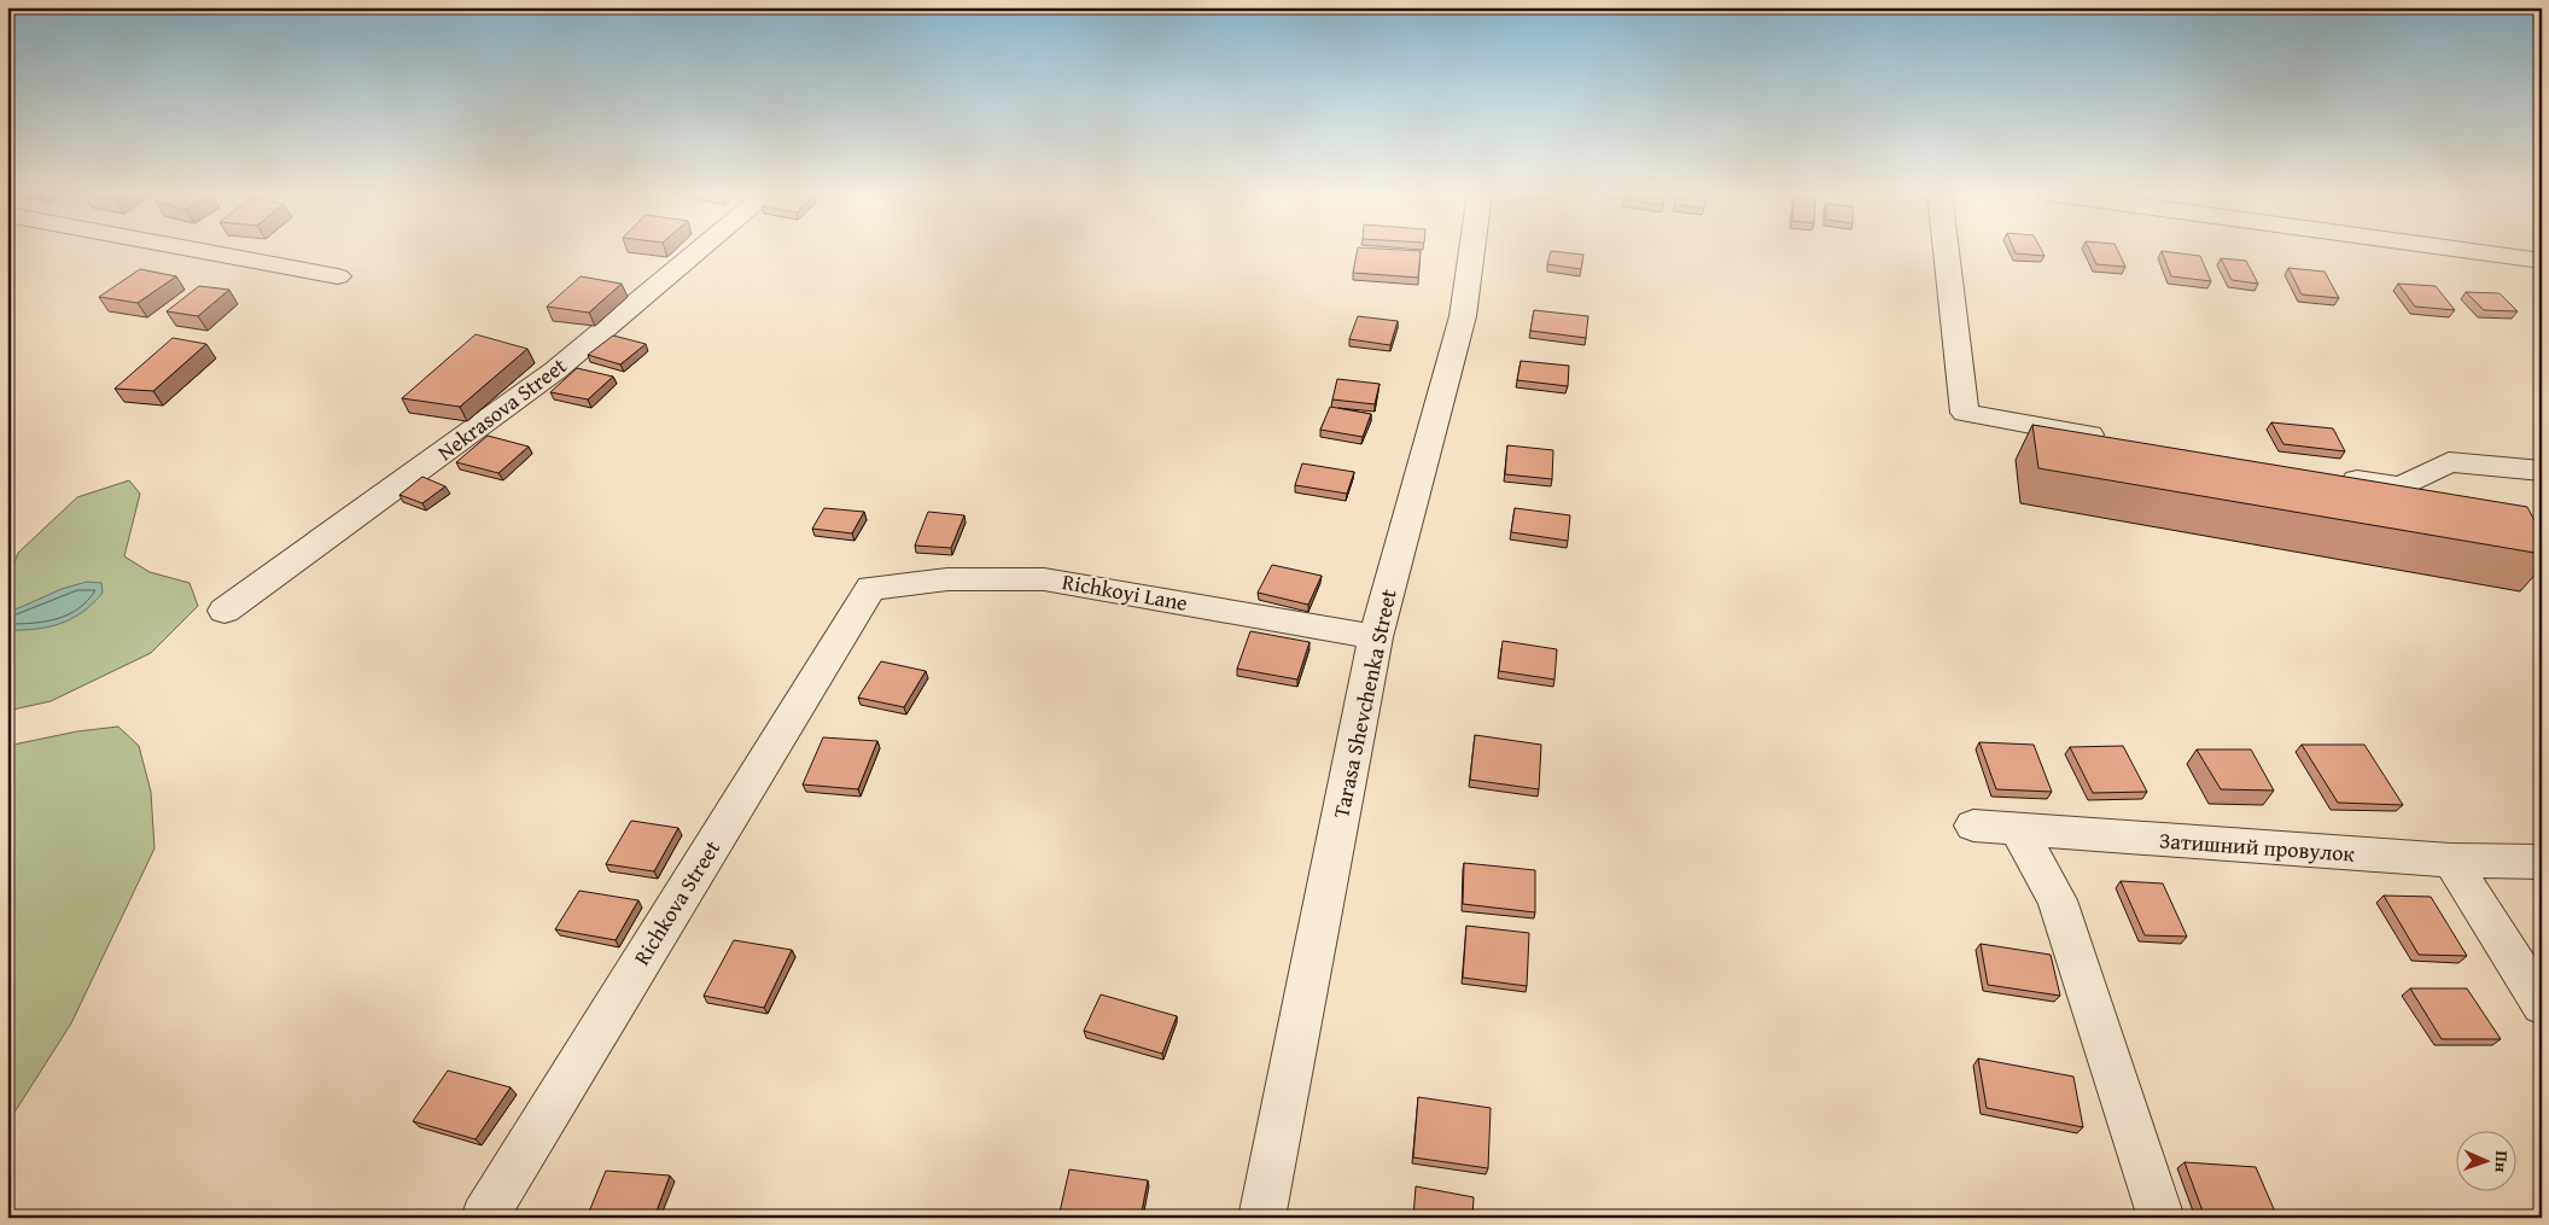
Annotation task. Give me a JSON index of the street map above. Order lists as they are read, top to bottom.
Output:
{
  "streets": {
    "street": [
      "Nekrasova Street",
      "Richkoyi Lane",
      "Tarasa Shevchenka Street",
      "Затишний провулок",
      "Richkova Street"
    ]
  },
  "crossings": [
    ["Richkoyi Lane", "Tarasa Shevchenka Street"],
    ["Richkoyi Lane", "Richkova Street"]
  ],
  "north": "right"
}
